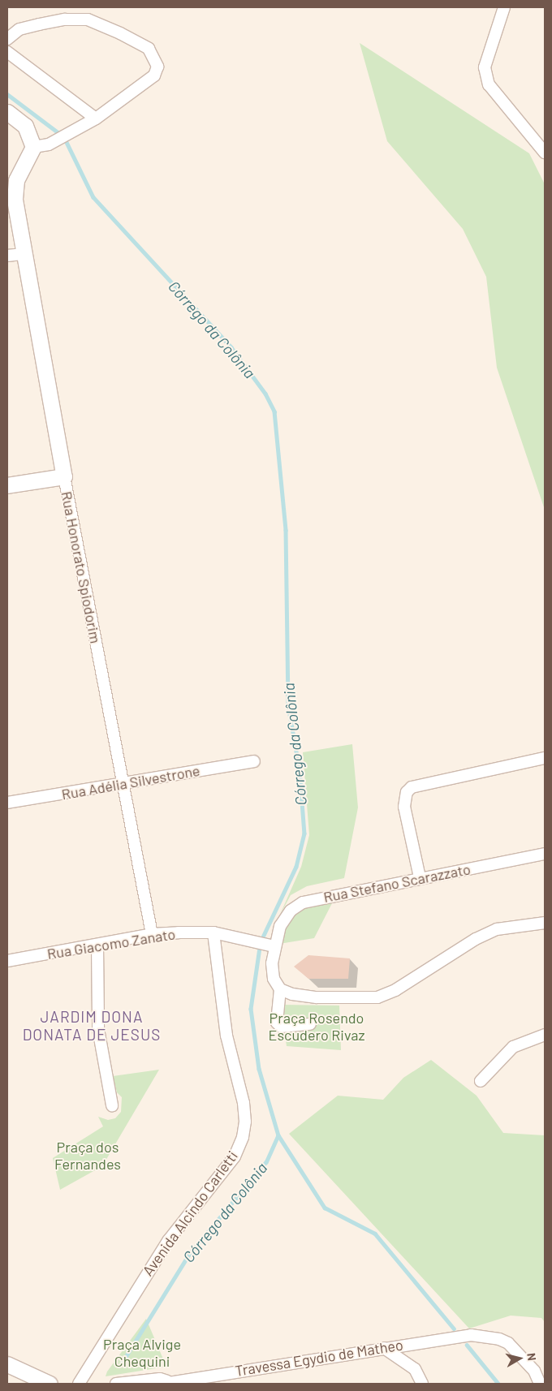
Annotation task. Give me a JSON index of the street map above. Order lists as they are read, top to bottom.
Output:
{
  "streets": {
    "street": [
      "Rua Honorato Spiodorim",
      "Rua Adélia Silvestrone",
      "Rua Stefano Scarazzato",
      "Rua Giacomo Zanato",
      "Avenida Alcindo Carletti",
      "Travessa Egydio de Matheo"
    ]
  },
  "crossings": [
    ["Rua Honorato Spiodorim", "Rua Adélia Silvestrone"],
    ["Rua Honorato Spiodorim", "Rua Giacomo Zanato"],
    ["Rua Stefano Scarazzato", "Rua Giacomo Zanato"],
    ["Rua Giacomo Zanato", "Avenida Alcindo Carletti"]
  ],
  "districts": ["JARDIM DONA DONATA DE JESUS"],
  "water": ["Córrego da Colônia"],
  "parks": ["Praça Rosendo Escudero Rivaz", "Praça dos Fernandes", "Praça Alvige Chequini"],
  "north": "right"
}
